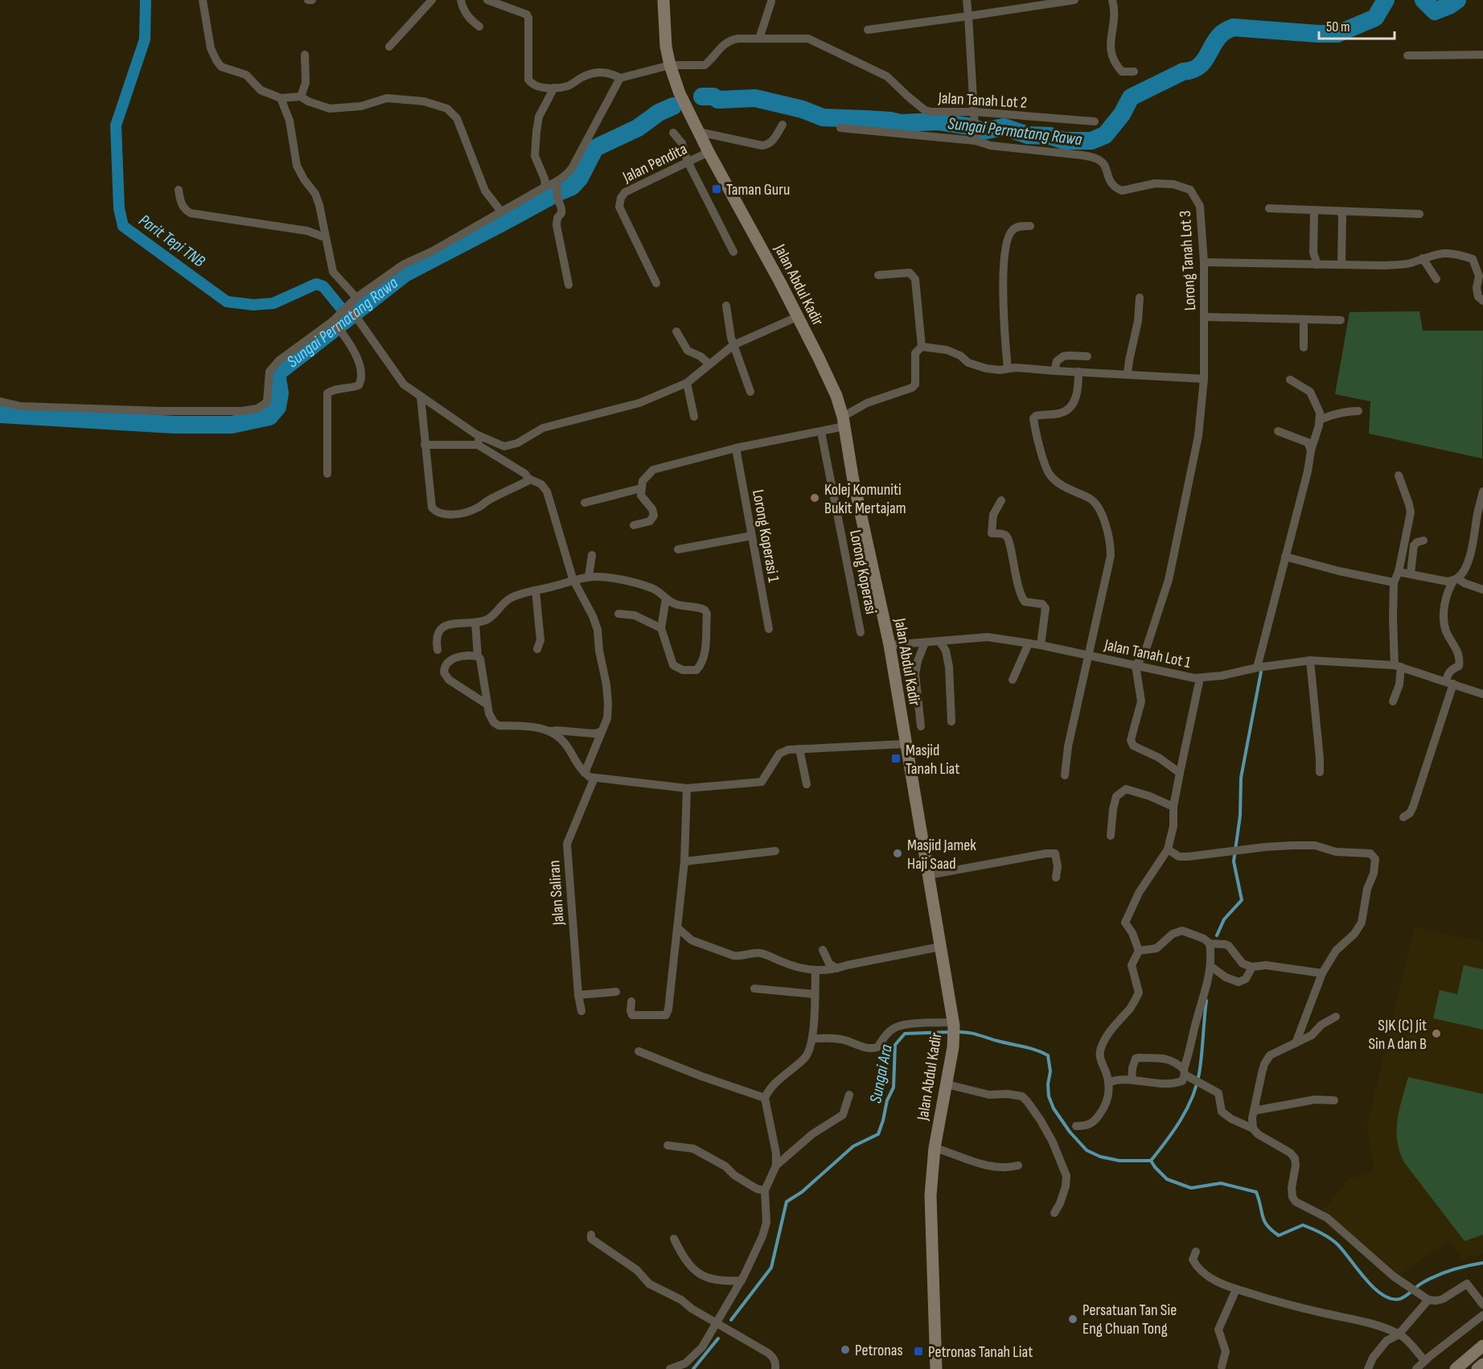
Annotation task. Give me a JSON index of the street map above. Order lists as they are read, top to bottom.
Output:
{
  "streets": {
    "main road": ["Jalan Abdul Kadir"],
    "street": [
      "Jalan Tanah Lot 2",
      "Jalan Pendita",
      "Lorong Tanah Lot 3",
      "Lorong Koperasi 1",
      "Lorong Koperasi",
      "Jalan Tanah Lot 1",
      "Jalan Saliran"
    ]
  },
  "crossings": [
    ["Jalan Tanah Lot 2", "Jalan Abdul Kadir"],
    ["Jalan Pendita", "Jalan Abdul Kadir"],
    ["Lorong Tanah Lot 3", "Jalan Tanah Lot 1"],
    ["Jalan Abdul Kadir", "Jalan Tanah Lot 1"]
  ],
  "water": ["Sungai Permatang Rawa", "Parit Tepi TNB", "Sungai Ara"],
  "places": {
    "transit": ["Taman Guru", "Masjid Tanah Liat", "Petronas Tanah Liat"],
    "other": [
      "Kolej Komuniti Bukit Mertajam",
      "Masjid Jamek Haji Saad",
      "SJK (C) Jit Sin A dan B",
      "Persatuan Tan Sie Eng Chuan Tong",
      "Petronas"
    ]
  },
  "scale_bar": "50 m"
}
